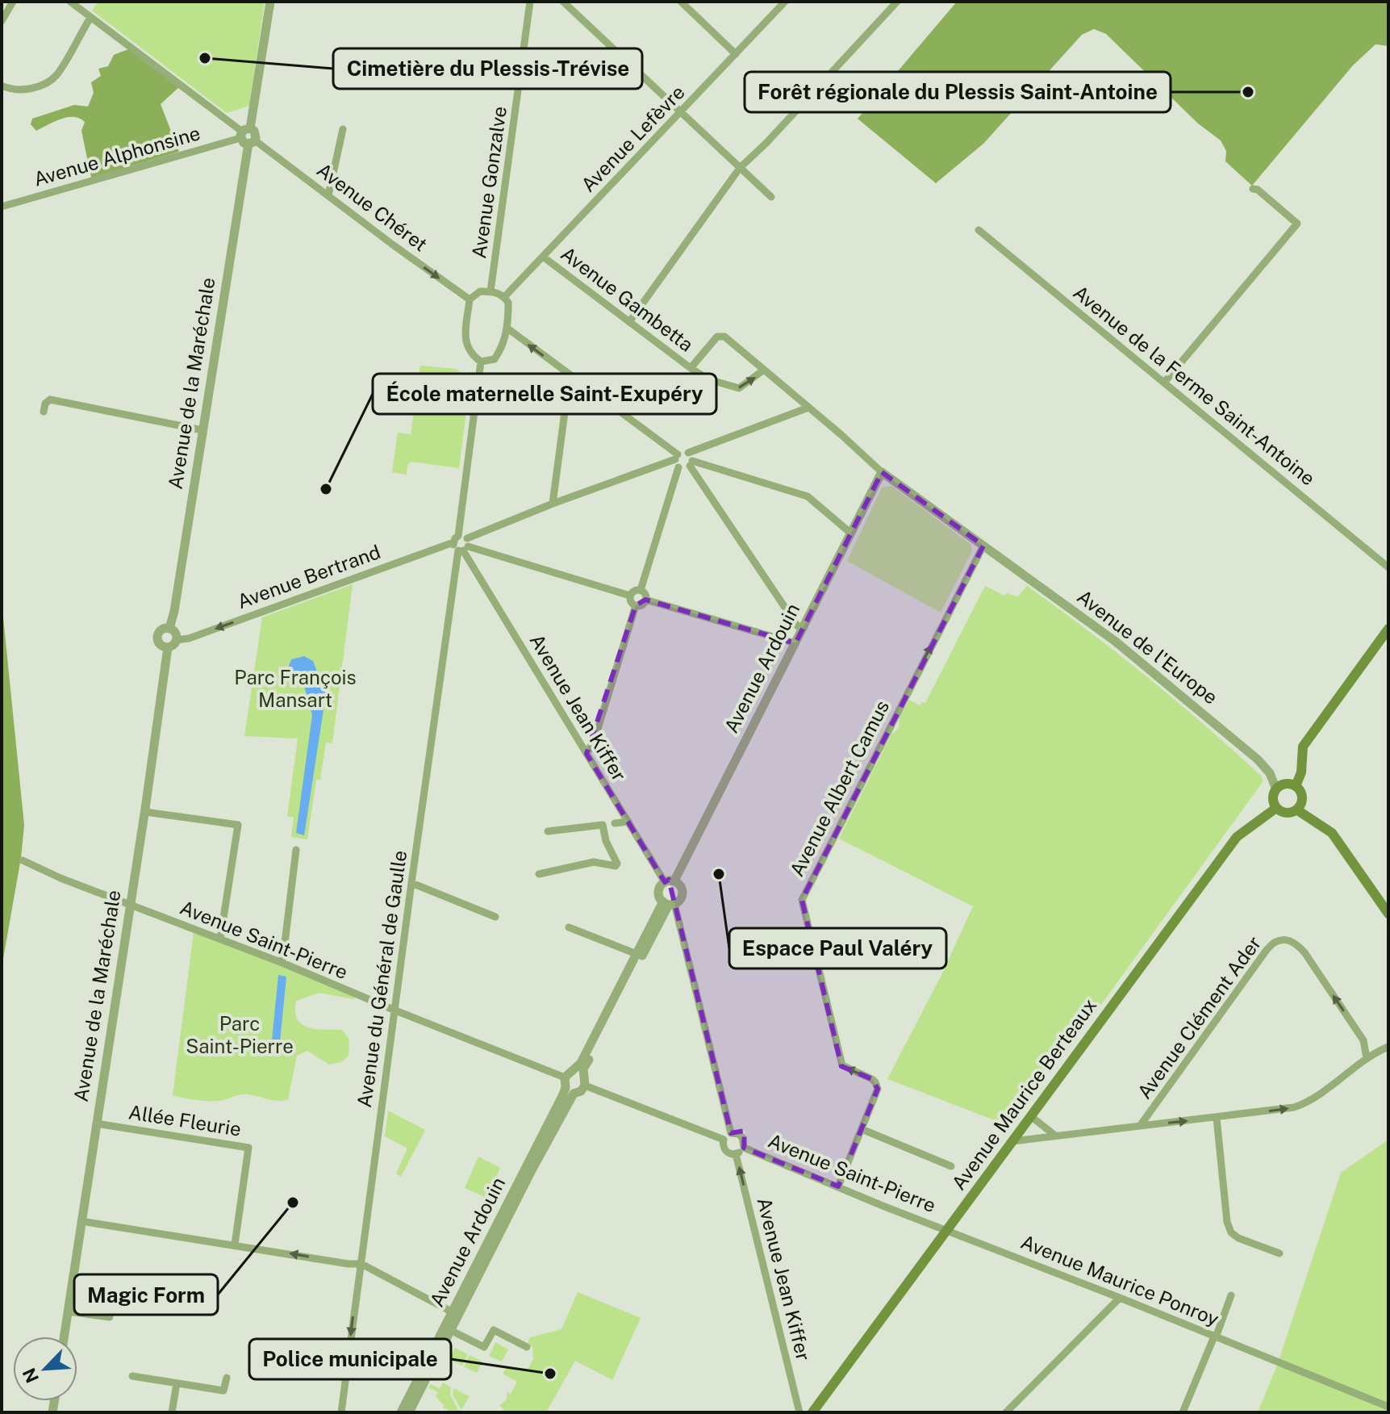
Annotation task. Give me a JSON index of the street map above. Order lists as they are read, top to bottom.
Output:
{
  "streets": {
    "main road": ["Avenue Maurice Berteaux"],
    "street": [
      "Avenue Lefèvre",
      "Avenue Alphonsine",
      "Avenue Gonzalve",
      "Avenue Chéret",
      "Avenue Gambetta",
      "Avenue de la Maréchale",
      "Avenue de la Ferme Saint-Antoine",
      "Avenue Bertrand",
      "Avenue de l'Europe",
      "Avenue Ardouin",
      "Avenue Jean Kiffer",
      "Avenue Albert Camus",
      "Avenue Saint-Pierre",
      "Avenue du Général de Gaulle",
      "Avenue Clément Ader",
      "Allée Fleurie",
      "Avenue Maurice Ponroy"
    ]
  },
  "crossings": [
    ["Avenue Lefèvre", "Avenue Gambetta"],
    ["Avenue Alphonsine", "Avenue Chéret"],
    ["Avenue Alphonsine", "Avenue de la Maréchale"],
    ["Avenue Chéret", "Avenue de la Maréchale"],
    ["Avenue de la Maréchale", "Avenue Bertrand"],
    ["Avenue de la Maréchale", "Avenue Saint-Pierre"],
    ["Avenue de la Maréchale", "Allée Fleurie"],
    ["Avenue Bertrand", "Avenue Jean Kiffer"],
    ["Avenue de l'Europe", "Avenue Ardouin"],
    ["Avenue de l'Europe", "Avenue Albert Camus"],
    ["Avenue de l'Europe", "Avenue Maurice Berteaux"],
    ["Avenue Ardouin", "Avenue Jean Kiffer"],
    ["Avenue Ardouin", "Avenue Saint-Pierre"],
    ["Avenue Jean Kiffer", "Avenue Saint-Pierre"],
    ["Avenue Jean Kiffer", "Avenue du Général de Gaulle"],
    ["Avenue Albert Camus", "Avenue Saint-Pierre"],
    ["Avenue Saint-Pierre", "Avenue du Général de Gaulle"],
    ["Avenue Saint-Pierre", "Avenue Maurice Berteaux"],
    ["Avenue Saint-Pierre", "Avenue Maurice Ponroy"],
    ["Avenue Clément Ader", "Avenue Maurice Berteaux"],
    ["Avenue Maurice Berteaux", "Avenue Maurice Ponroy"]
  ],
  "one_way": [
    "Avenue Chéret",
    "Avenue Bertrand",
    "Avenue Jean Kiffer",
    "Avenue Albert Camus"
  ],
  "parks": ["Parc François Mansart", "Parc Saint-Pierre"],
  "places": [
    "Cimetière du Plessis-Trévise",
    "Forêt régionale du Plessis Saint-Antoine",
    "École maternelle Saint-Exupéry",
    "Espace Paul Valéry",
    "Magic Form",
    "Police municipale"
  ],
  "north": "bottom left"
}
